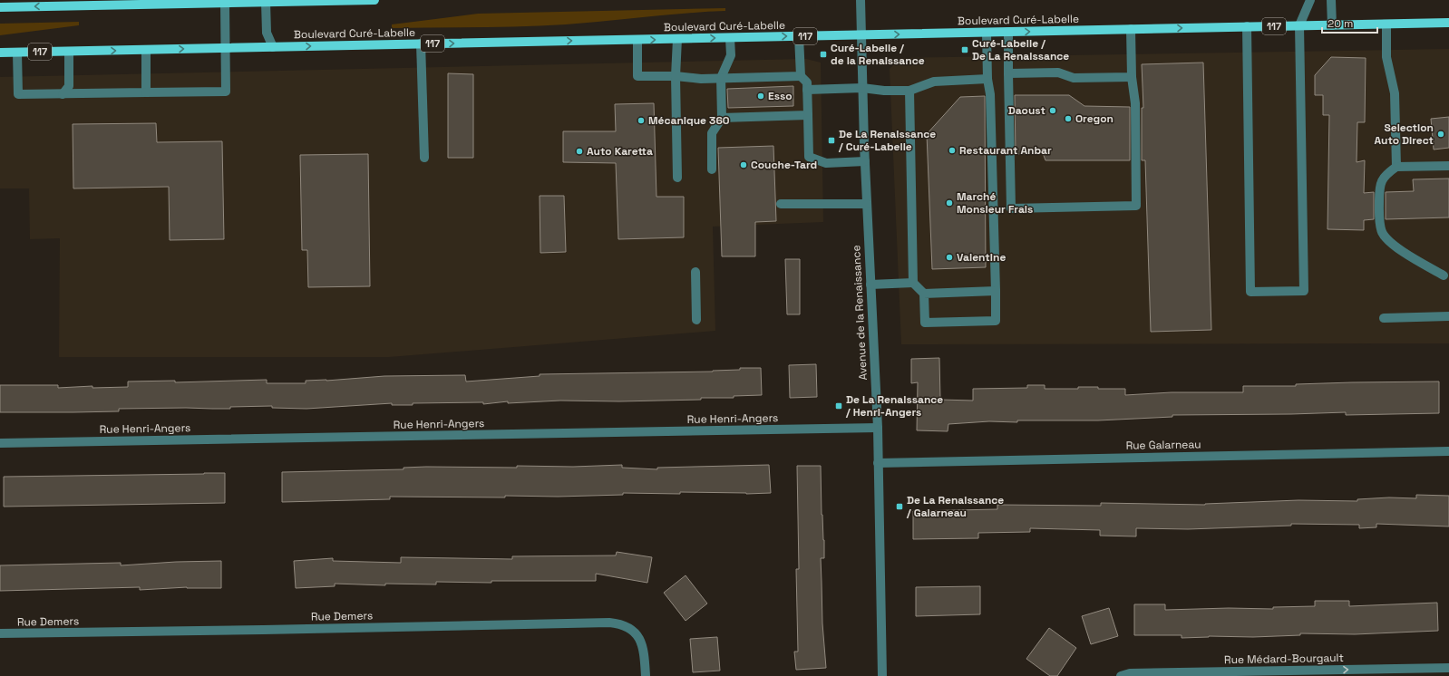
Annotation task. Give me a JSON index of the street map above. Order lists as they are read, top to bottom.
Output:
{
  "streets": {
    "main road": ["Boulevard Curé-Labelle", "117"],
    "street": [
      "Avenue de la Renaissance",
      "Rue Henri-Angers",
      "Rue Galarneau",
      "Rue Demers",
      "Rue Médard-Bourgault"
    ]
  },
  "crossings": [
    ["Boulevard Curé-Labelle", "Avenue de la Renaissance"],
    ["Avenue de la Renaissance", "Rue Henri-Angers"],
    ["Avenue de la Renaissance", "Rue Galarneau"]
  ],
  "one_way": ["Boulevard Curé-Labelle", "Rue Médard-Bourgault"],
  "places": {
    "transit": [
      "Curé-Labelle / De La Renaissance",
      "Curé-Labelle / de la Renaissance",
      "De La Renaissance / Curé-Labelle",
      "De La Renaissance / Henri-Angers",
      "De La Renaissance / Galarneau"
    ],
    "other": [
      "Esso",
      "Daoust",
      "Oregon",
      "Mécanique 360",
      "Selection Auto Direct",
      "Restaurant Anbar",
      "Auto Karetta",
      "Couche-Tard",
      "Marché Monsieur Frais",
      "Valentine"
    ]
  },
  "scale_bar": "20 m"
}
